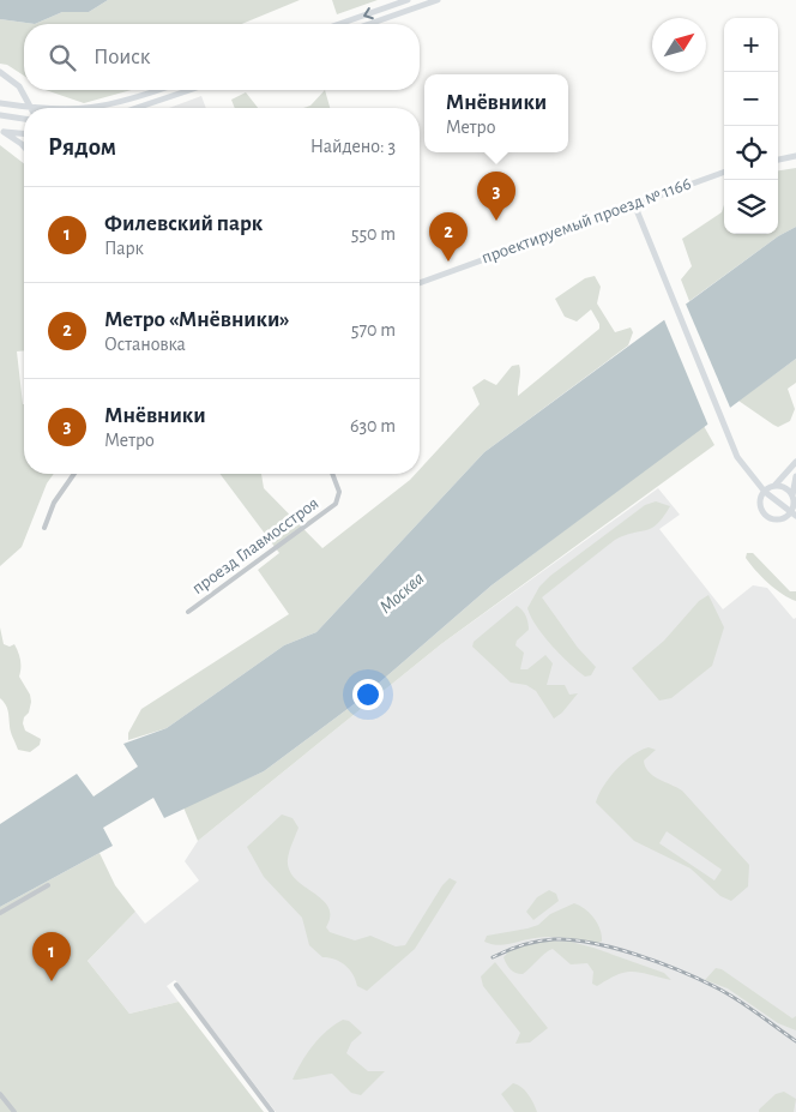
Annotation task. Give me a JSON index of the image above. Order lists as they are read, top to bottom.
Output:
{
  "streets": {
    "street": ["проектируемый проезд № 1166", "проезд Главмосстроя"]
  },
  "water": ["Москва"],
  "north": "top right",
  "page": {
    "map_buttons": ["+", "−"],
    "search": "Поиск",
    "popup": ["Мнёвники", "Метро"],
    "heading": ["Рядом", "Найдено: 3"],
    "pins": ["3", "2", "1"],
    "list": [
      {
        "mark": "1",
        "name": "Филевский парк",
        "note": "Парк",
        "value": "550 m"
      },
      {
        "mark": "2",
        "name": "Метро «Мнёвники»",
        "note": "Остановка",
        "value": "570 m"
      },
      {
        "mark": "3",
        "name": "Мнёвники",
        "note": "Метро",
        "value": "630 m"
      }
    ]
  }
}
